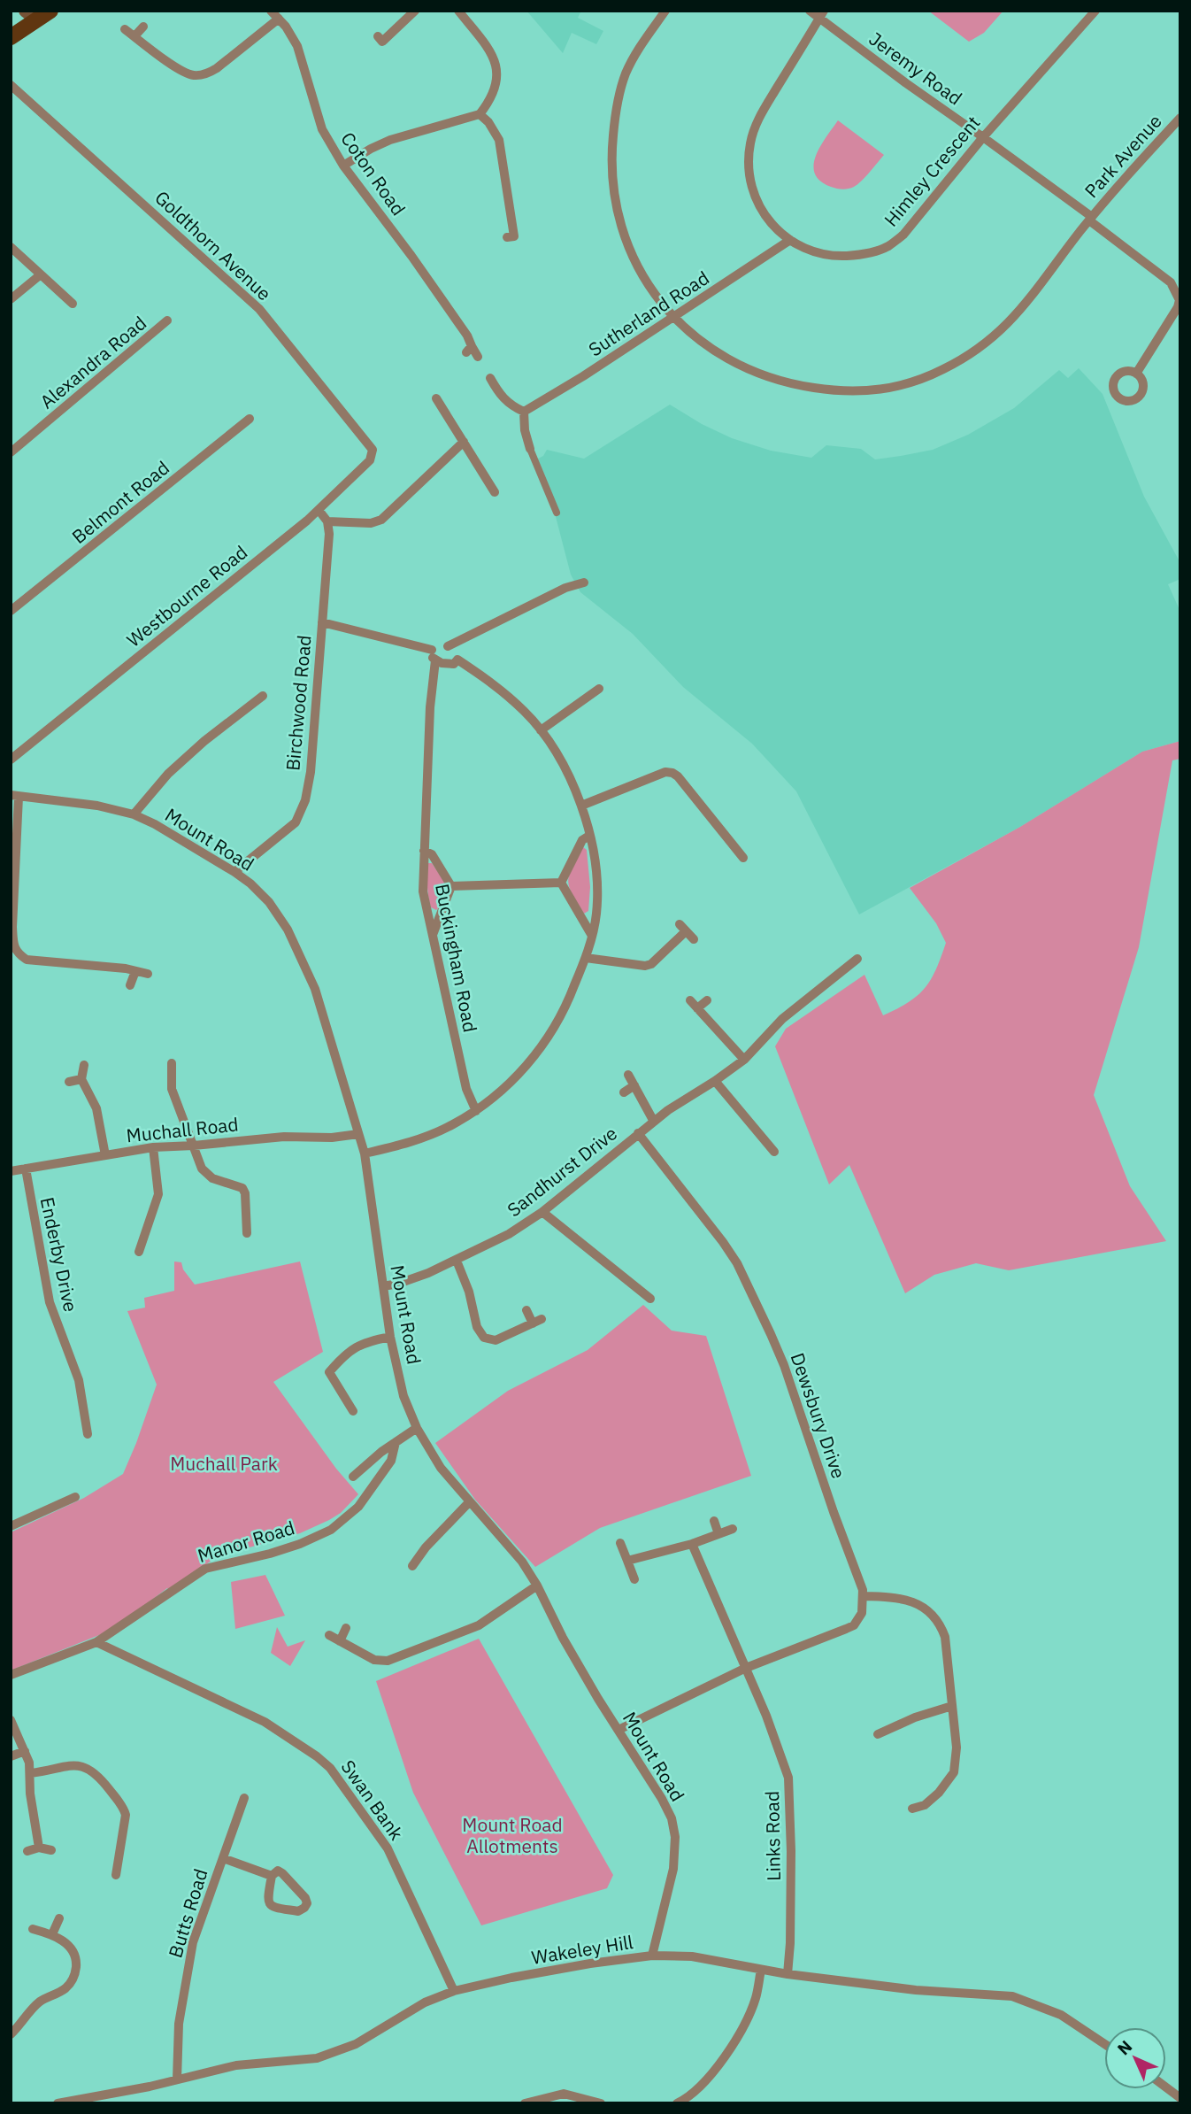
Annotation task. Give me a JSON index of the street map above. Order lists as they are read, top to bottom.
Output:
{
  "streets": {
    "street": [
      "Jeremy Road",
      "Park Avenue",
      "Himley Crescent",
      "Coton Road",
      "Goldthorn Avenue",
      "Sutherland Road",
      "Alexandra Road",
      "Belmont Road",
      "Westbourne Road",
      "Birchwood Road",
      "Mount Road",
      "Buckingham Road",
      "Muchall Road",
      "Sandhurst Drive",
      "Enderby Drive",
      "Dewsbury Drive",
      "Manor Road",
      "Swan Bank",
      "Links Road",
      "Butts Road",
      "Wakeley Hill"
    ]
  },
  "crossings": [
    ["Jeremy Road", "Park Avenue"],
    ["Jeremy Road", "Himley Crescent"],
    ["Park Avenue", "Sutherland Road"],
    ["Himley Crescent", "Sutherland Road"],
    ["Goldthorn Avenue", "Westbourne Road"],
    ["Birchwood Road", "Mount Road"],
    ["Mount Road", "Muchall Road"],
    ["Mount Road", "Sandhurst Drive"],
    ["Mount Road", "Wakeley Hill"],
    ["Muchall Road", "Enderby Drive"],
    ["Sandhurst Drive", "Dewsbury Drive"],
    ["Manor Road", "Swan Bank"],
    ["Swan Bank", "Wakeley Hill"],
    ["Links Road", "Wakeley Hill"],
    ["Butts Road", "Wakeley Hill"]
  ],
  "parks": ["Muchall Park", "Mount Road Allotments"],
  "north": "top left"
}
